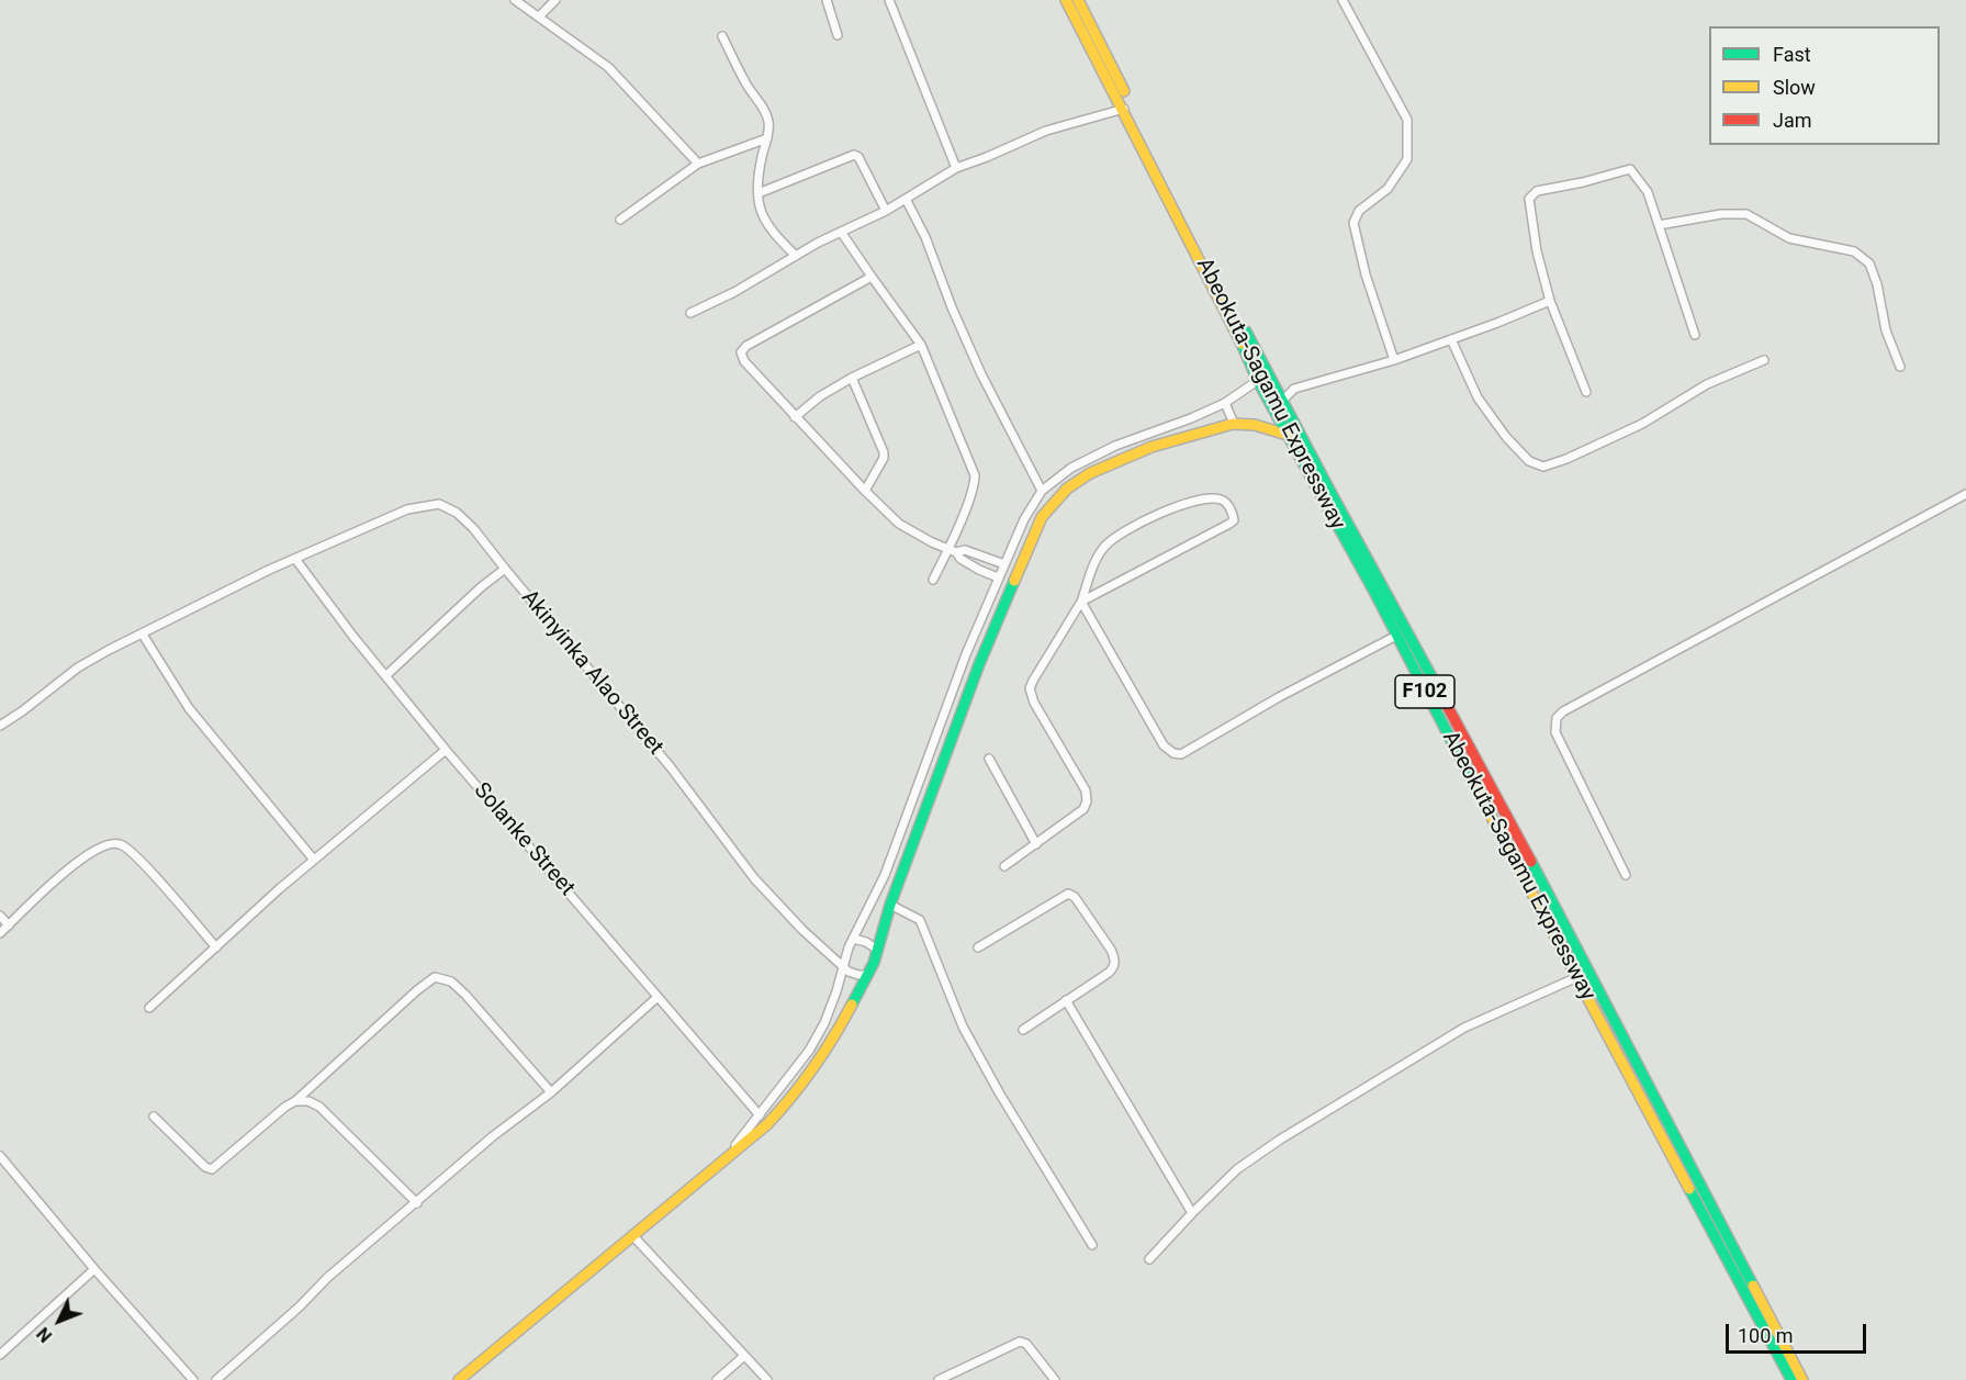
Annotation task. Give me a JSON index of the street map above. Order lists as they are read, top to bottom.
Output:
{
  "streets": {
    "main road": ["Abeokuta-Sagamu Expressway", "F102"],
    "street": ["Akinyinka Alao Street", "Solanke Street"]
  },
  "crossings": [
    ["Akinyinka Alao Street", "Solanke Street"]
  ],
  "legend": ["Fast", "Slow", "Jam"],
  "scale_bar": "100 m",
  "north": "bottom left"
}
